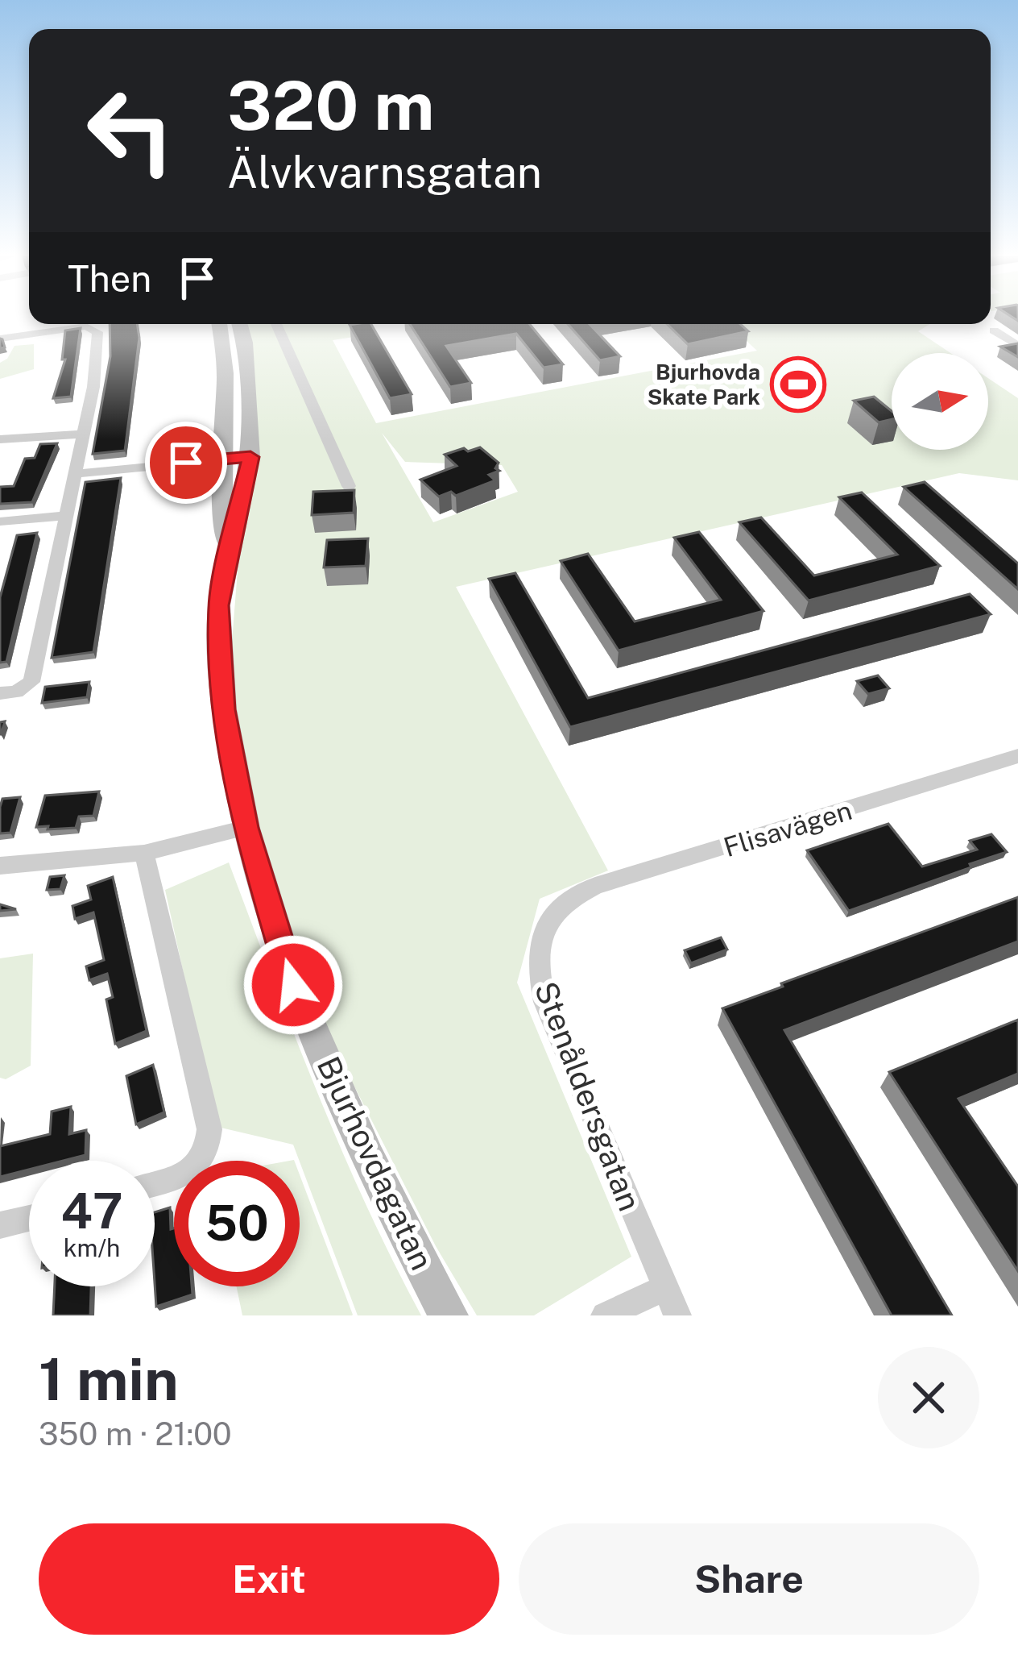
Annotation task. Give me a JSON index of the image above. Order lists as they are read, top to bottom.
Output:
{
  "streets": {
    "main road": ["Bjurhovdagatan"],
    "street": ["Flisavägen", "Stenåldersgatan"]
  },
  "crossings": [
    ["Flisavägen", "Stenåldersgatan"]
  ],
  "places": {
    "sports": ["Bjurhovda Skate Park"]
  },
  "north": "right",
  "page": {
    "turn": ["320 m", "Älvkvarnsgatan"],
    "then": "Then",
    "speed": "47 km/h",
    "limit": "50",
    "heading": ["1 min", "350 m · 21:00"],
    "buttons": ["Exit", "Share"]
  }
}
